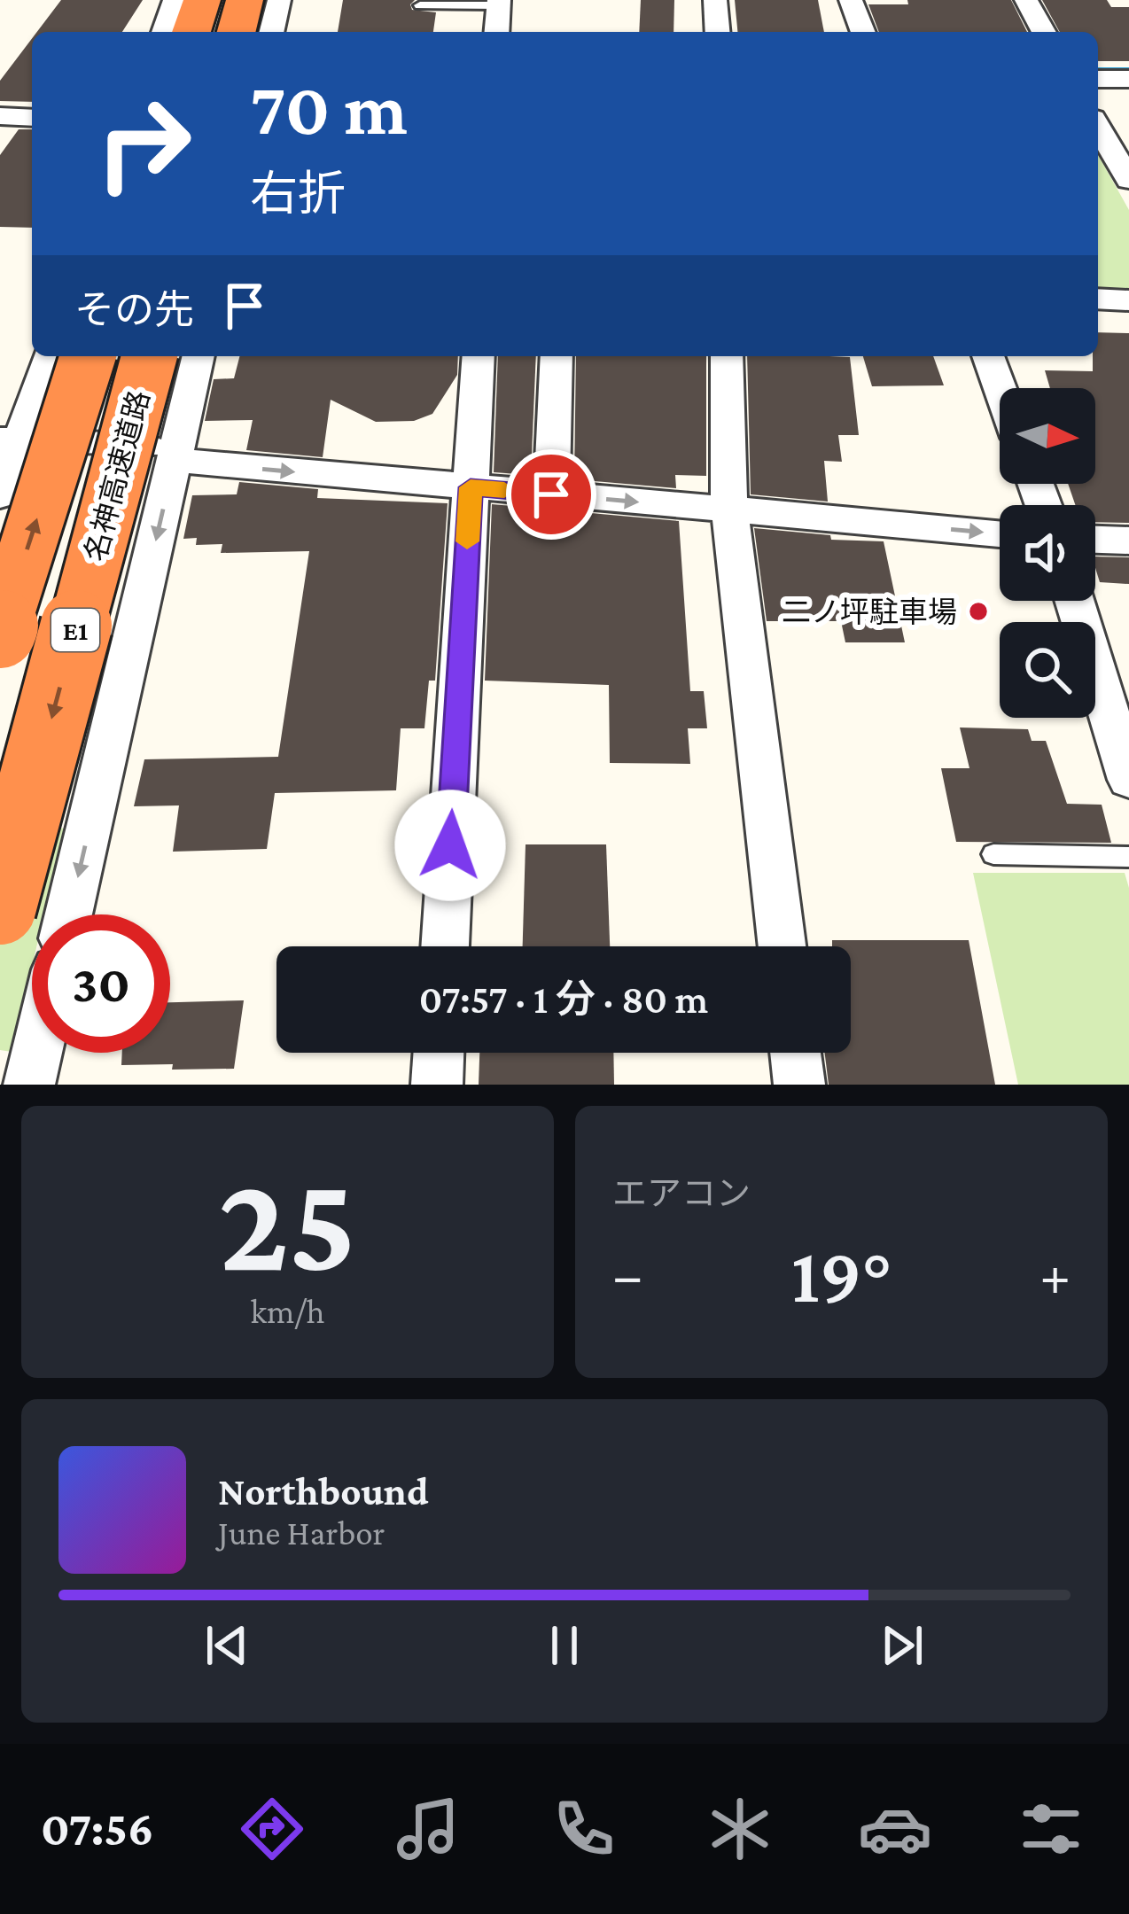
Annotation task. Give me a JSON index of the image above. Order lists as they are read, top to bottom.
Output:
{
  "streets": {
    "highway": ["名神高速道路", "E1"]
  },
  "places": ["二ノ坪駐車場"],
  "north": "right",
  "page": {
    "turn": ["70 m", "右折"],
    "then": "その先",
    "limit": "30",
    "trip": "07:57 · 1 分 · 80 m",
    "tile": [
      ["25", "km/h"],
      "エアコン"
    ],
    "heat": ["−", "19°", "+"],
    "song": ["Northbound", "June Harbor"],
    "tabs": "07:56"
  }
}
